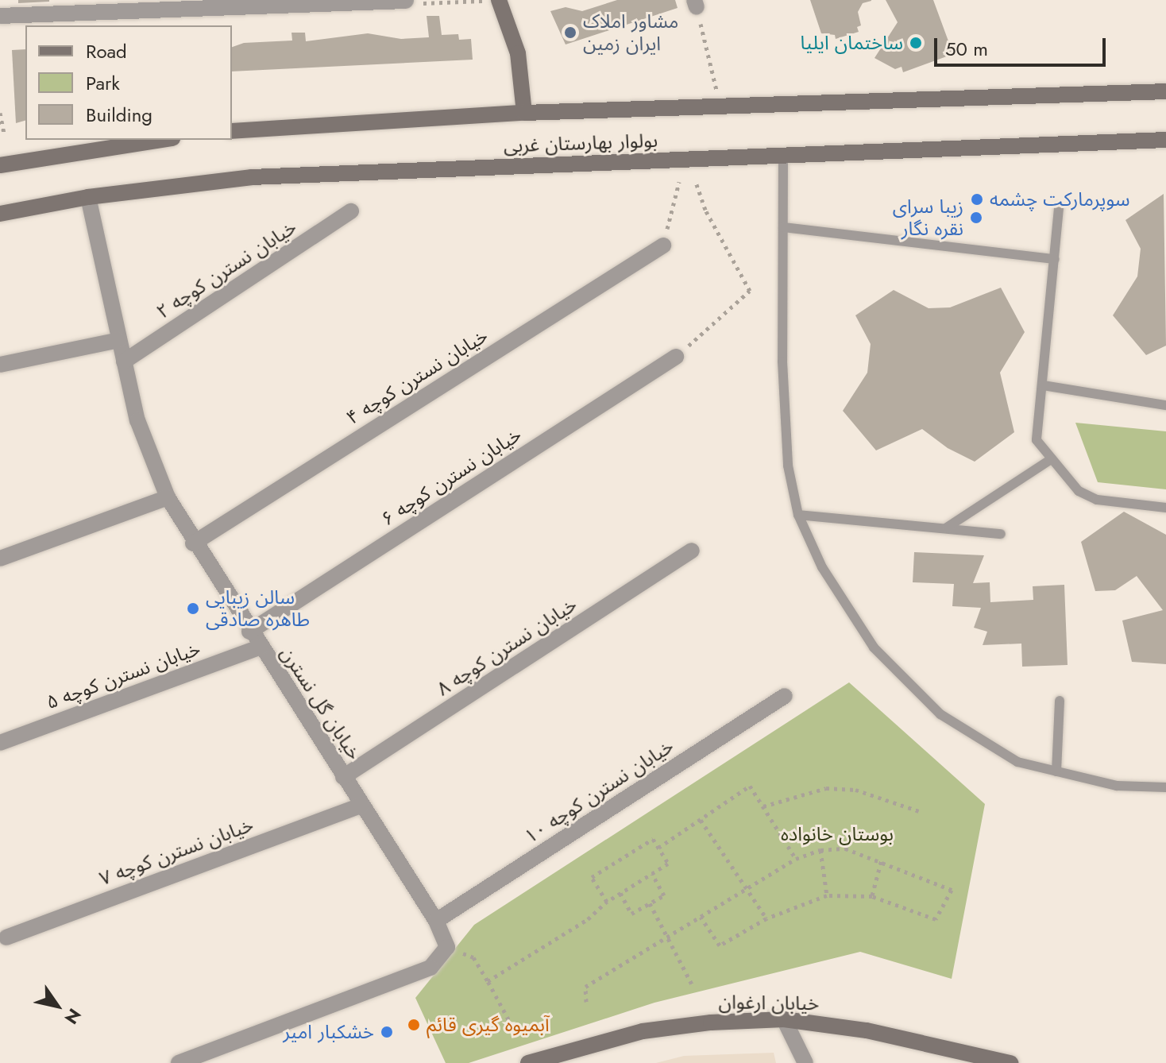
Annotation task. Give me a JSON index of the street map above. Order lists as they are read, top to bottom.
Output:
{
  "streets": {
    "street": [
      "بولوار بهارستان غربی",
      "خیابان نسترن کوچه ۲",
      "خیابان نسترن کوچه ۴",
      "خیابان نسترن کوچه ۶",
      "خیابان نسترن کوچه ۸",
      "خیابان نسترن کوچه ۵",
      "خیابان گل نسترن",
      "خیابان نسترن کوچه ۱۰",
      "خیابان نسترن کوچه ۷",
      "خیابان ارغوان"
    ]
  },
  "crossings": [
    ["بولوار بهارستان غربی", "خیابان گل نسترن"],
    ["خیابان نسترن کوچه ۲", "خیابان گل نسترن"],
    ["خیابان نسترن کوچه ۴", "خیابان گل نسترن"],
    ["خیابان نسترن کوچه ۶", "خیابان گل نسترن"],
    ["خیابان نسترن کوچه ۸", "خیابان گل نسترن"],
    ["خیابان نسترن کوچه ۵", "خیابان گل نسترن"],
    ["خیابان گل نسترن", "خیابان نسترن کوچه ۱۰"],
    ["خیابان گل نسترن", "خیابان نسترن کوچه ۷"]
  ],
  "parks": ["بوستان خانواده"],
  "places": [
    "مشاور املاک ایران زمین",
    "ساختمان ایلیا",
    "سوپرمارکت چشمه",
    "زیبا سرای نقره نگار",
    "سالن زیبایی طاهره صادقی",
    "آبمیوه گیری قائم",
    "خشکبار امیر"
  ],
  "legend": ["Road", "Park", "Building"],
  "scale_bar": "50 m",
  "north": "bottom right"
}
